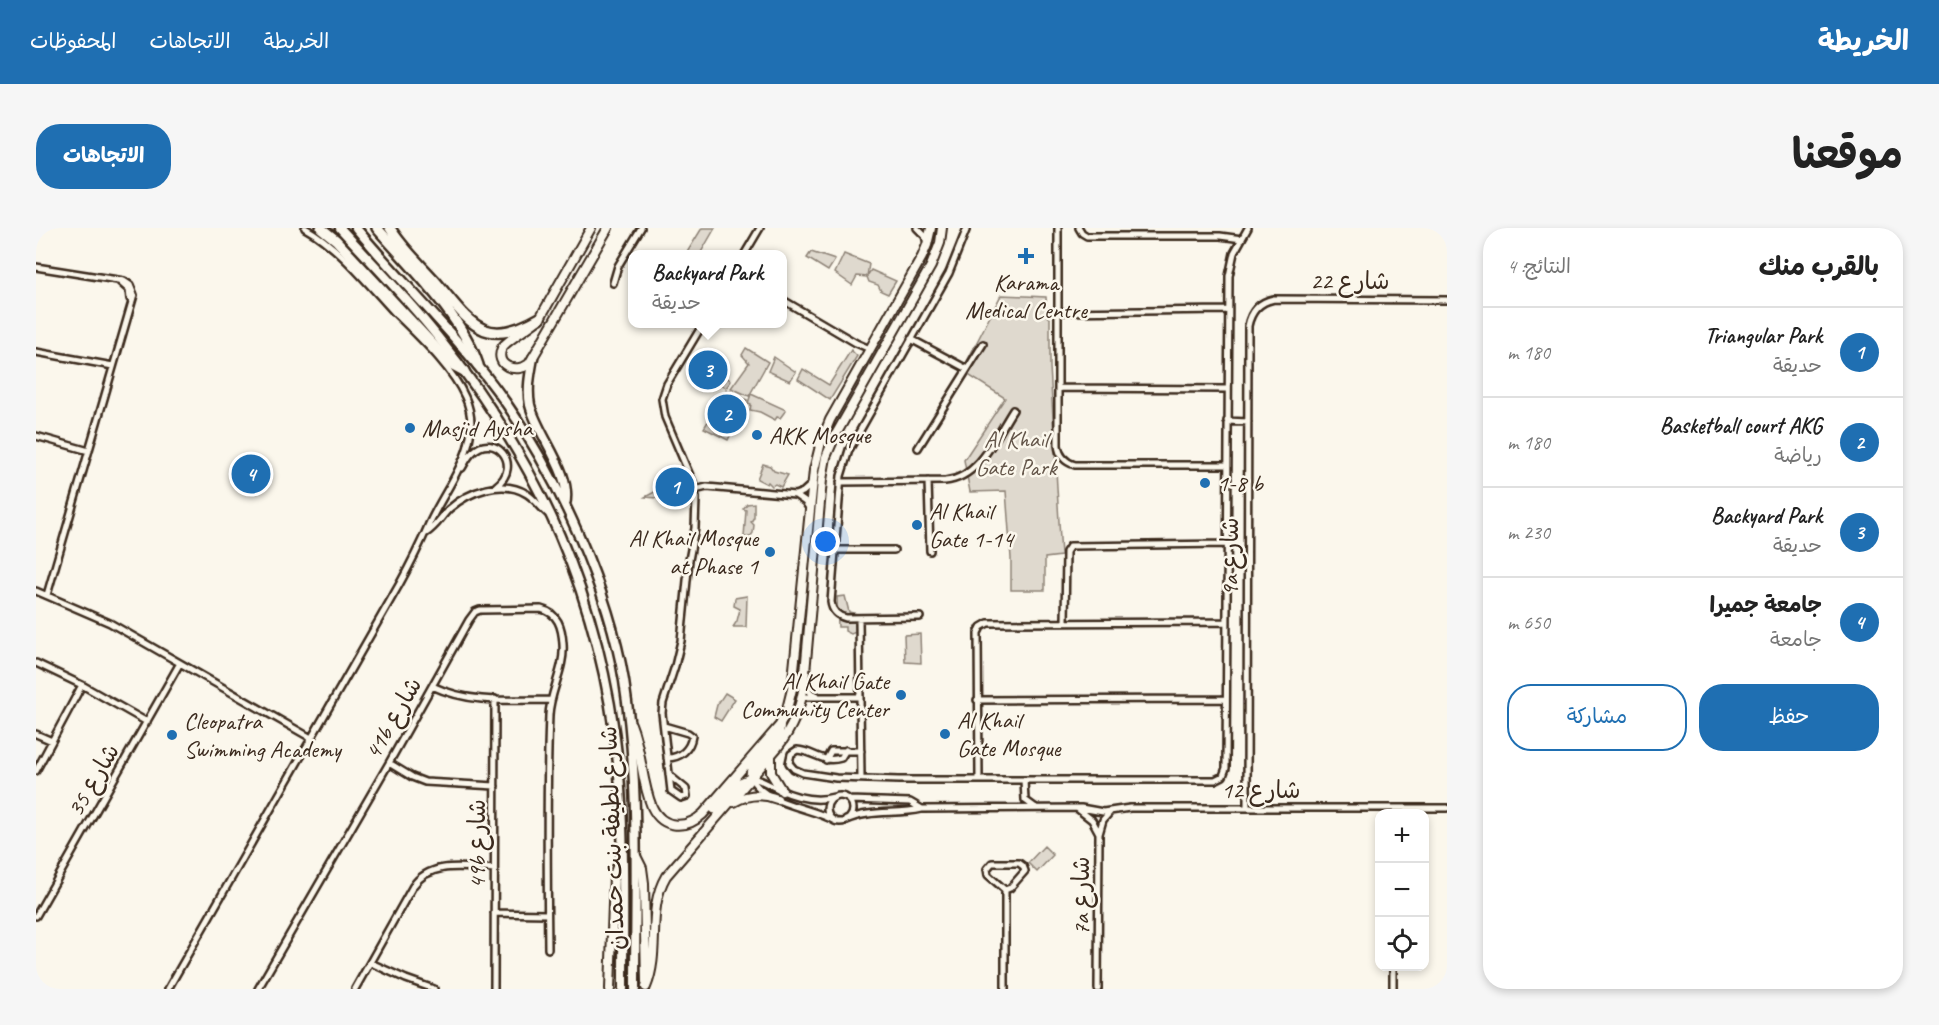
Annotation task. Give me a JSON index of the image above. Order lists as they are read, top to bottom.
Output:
{
  "streets": {
    "main road": ["شارع لطيفة بنت حمدان"],
    "street": [
      "شارع 22",
      "9a شارع",
      "41b شارع",
      "شارع 35",
      "شارع 12",
      "49b شارع",
      "7a شارع"
    ]
  },
  "crossings": [
    ["شارع 22", "9a شارع"],
    ["9a شارع", "شارع 12"],
    ["شارع 12", "7a شارع"]
  ],
  "parks": ["Al Khail Gate Park"],
  "places": {
    "health": ["Karama Medical Centre"],
    "other": [
      "Masjid Aysha",
      "AKK Mosque",
      "1-8 b",
      "Al Khail Gate 1-14",
      "Al Khail Mosque at Phase 1",
      "Al Khail Gate Community Center",
      "Al Khail Gate Mosque",
      "Cleopatra Swimming Academy"
    ]
  },
  "page": {
    "header": "الخريطة",
    "nav": ["الخريطة", "الاتجاهات", "المحفوظات"],
    "title": "موقعنا",
    "buttons": [
      "الاتجاهات",
      ["حفظ", "مشاركة"]
    ],
    "heading": ["بالقرب منك", "النتائج: 4"],
    "popup": ["Backyard Park", "حديقة"],
    "list": [
      {
        "mark": "1",
        "name": "Triangular Park",
        "note": "حديقة",
        "value": "180 m"
      },
      {
        "mark": "2",
        "name": "Basketball court AKG",
        "note": "رياضة",
        "value": "180 m"
      },
      {
        "mark": "3",
        "name": "Backyard Park",
        "note": "حديقة",
        "value": "230 m"
      },
      {
        "mark": "4",
        "name": "جامعة جميرا",
        "note": "جامعة",
        "value": "650 m"
      }
    ],
    "pins": [
      "3",
      "2",
      "4",
      "1"
    ],
    "map_buttons": ["+", "−"]
  }
}
